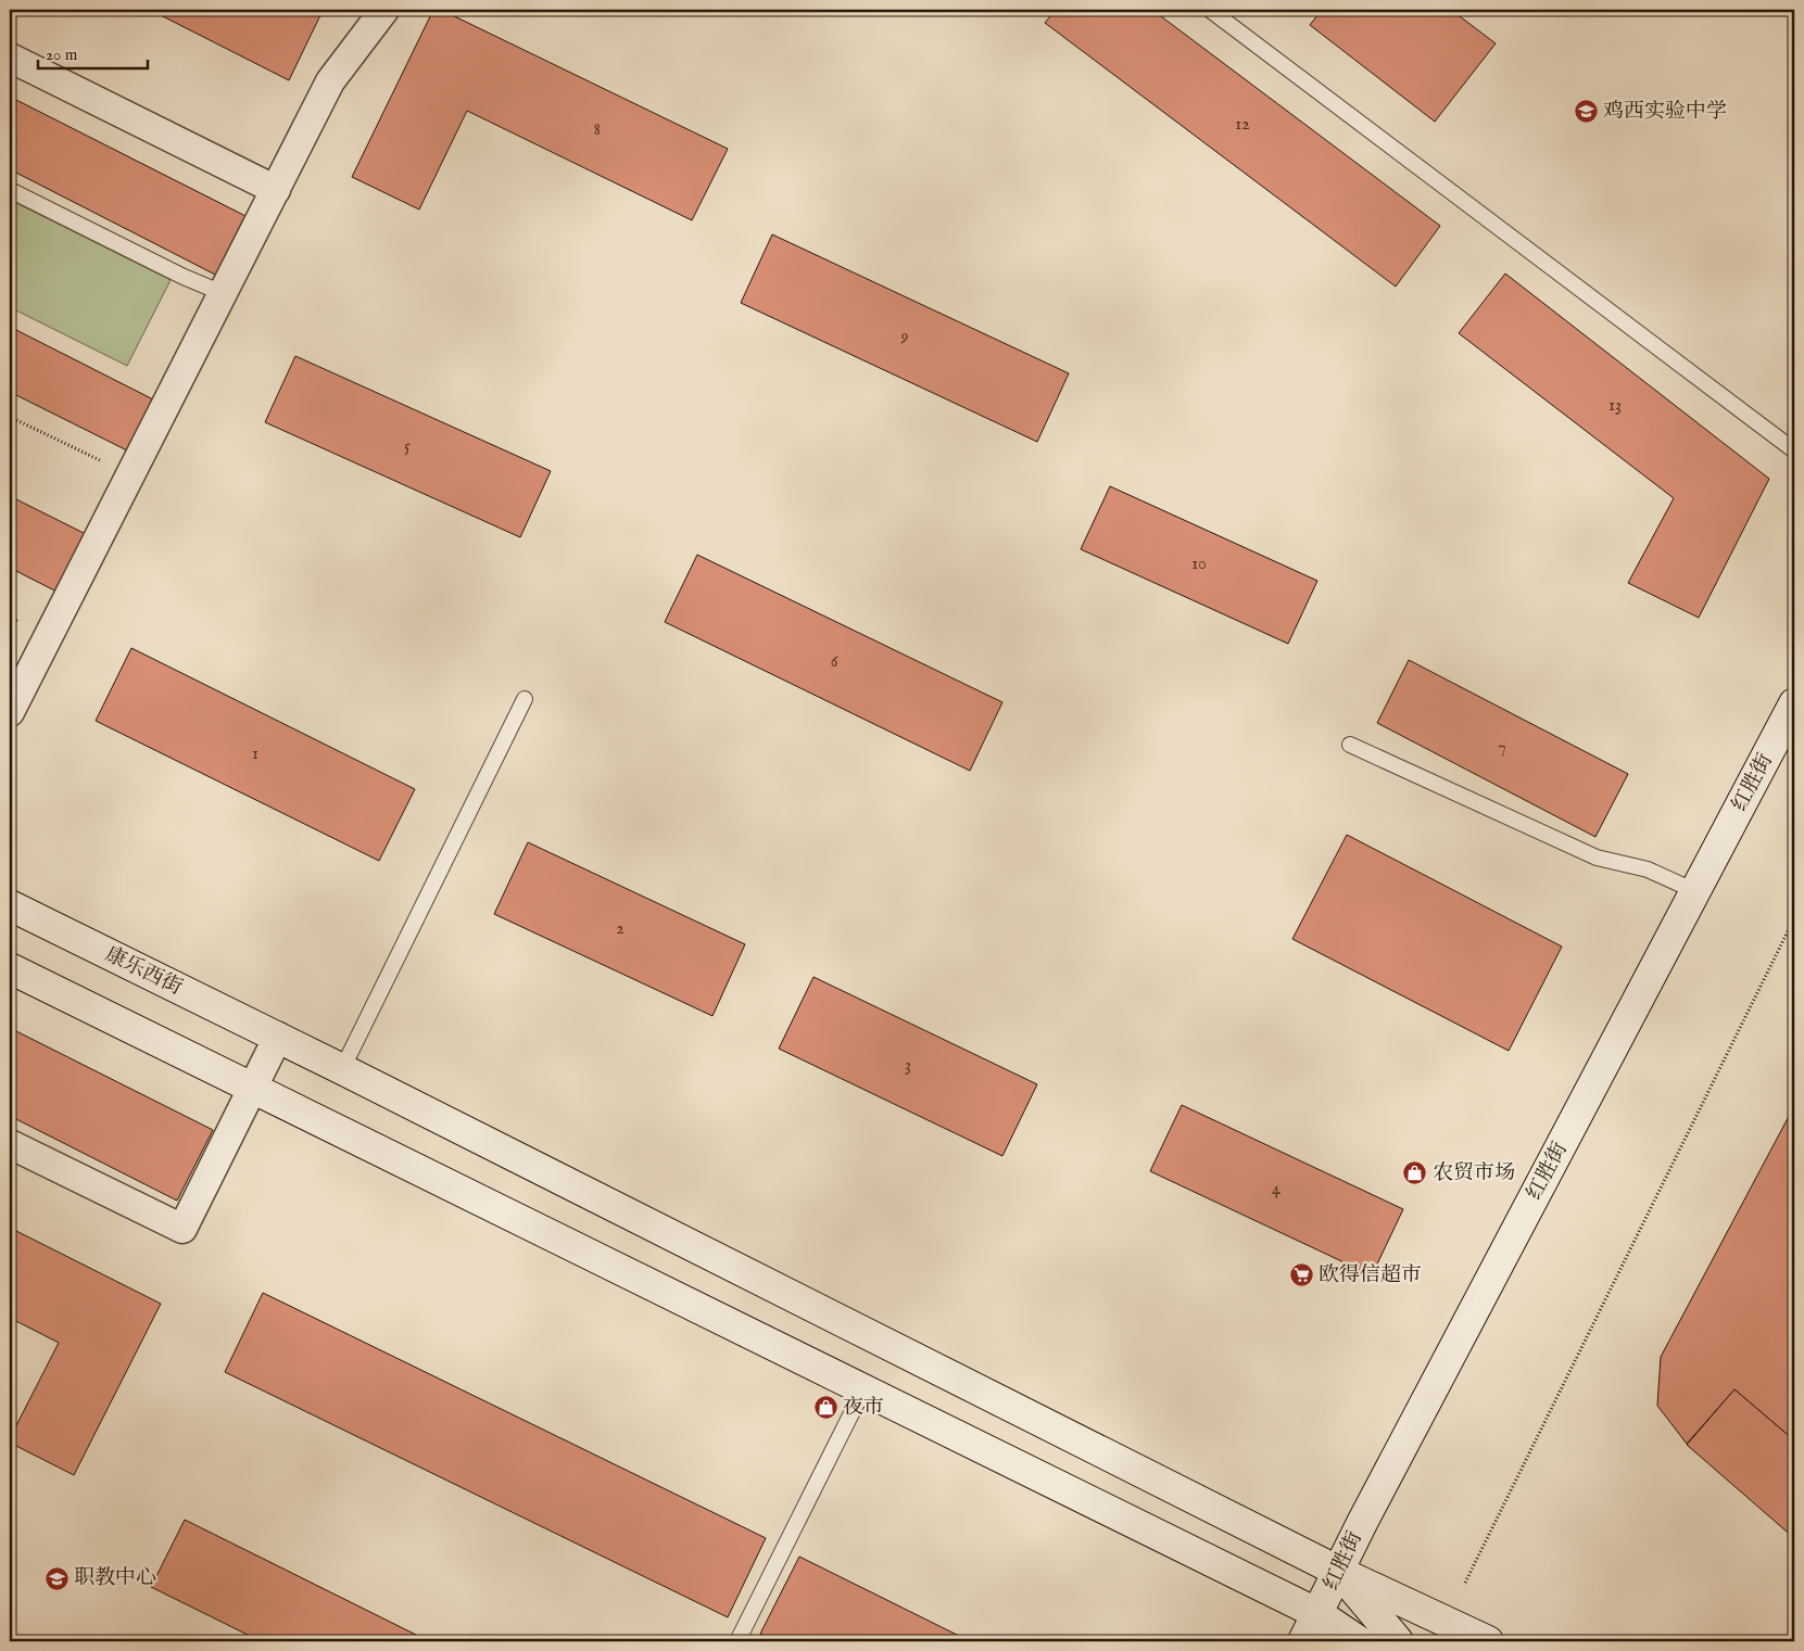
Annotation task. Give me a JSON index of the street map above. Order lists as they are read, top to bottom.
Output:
{
  "streets": {
    "street": ["红胜街", "康乐西街"]
  },
  "crossings": [
    ["红胜街", "康乐西街"]
  ],
  "places": {
    "school or university": ["鸡西实验中学", "职教中心"],
    "shop": ["农贸市场", "夜市"],
    "supermarket": ["欧得信超市"]
  },
  "house_numbers": [
    "12",
    "8",
    "9",
    "13",
    "5",
    "10",
    "6",
    "7",
    "1",
    "2",
    "3",
    "4"
  ],
  "scale_bar": "20 m"
}
